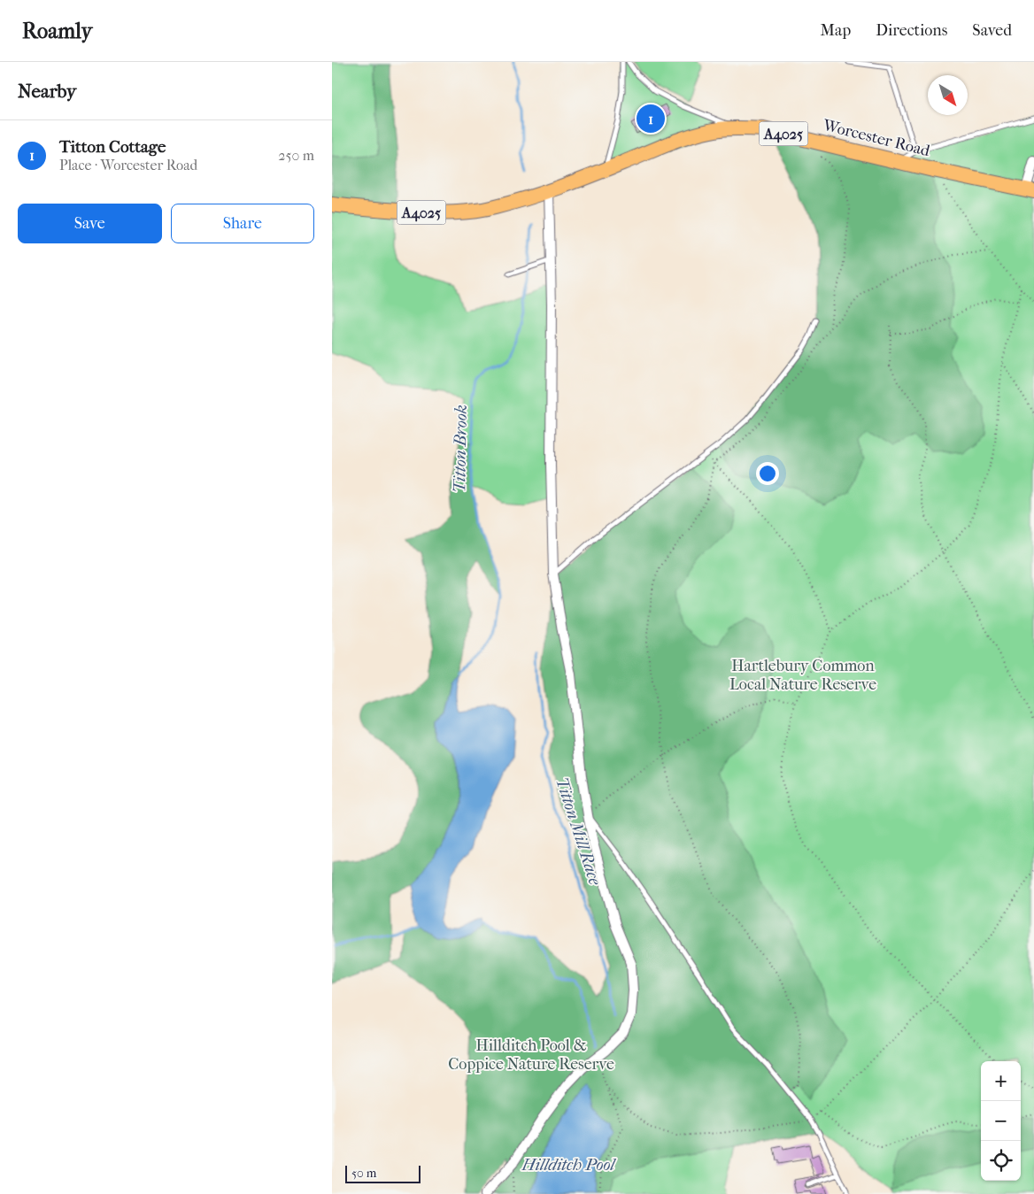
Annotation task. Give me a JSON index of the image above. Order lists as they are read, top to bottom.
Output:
{
  "streets": {
    "main road": ["A4025", "Worcester Road"]
  },
  "water": ["Titton Brook", "Titton Mill Race", "Hillditch Pool"],
  "parks": ["Hartlebury Common Local Nature Reserve", "Hillditch Pool & Coppice Nature Reserve"],
  "scale_bar": "50 m",
  "north": "bottom right",
  "page": {
    "header": "Roamly",
    "nav": ["Map", "Directions", "Saved"],
    "heading": "Nearby",
    "pins": "1",
    "list": [
      {
        "mark": "1",
        "name": "Titton Cottage",
        "note": "Place · Worcester Road",
        "value": "250 m"
      }
    ],
    "buttons": ["Save", "Share"],
    "map_buttons": ["+", "−"],
    "scale": "50 m"
  }
}
